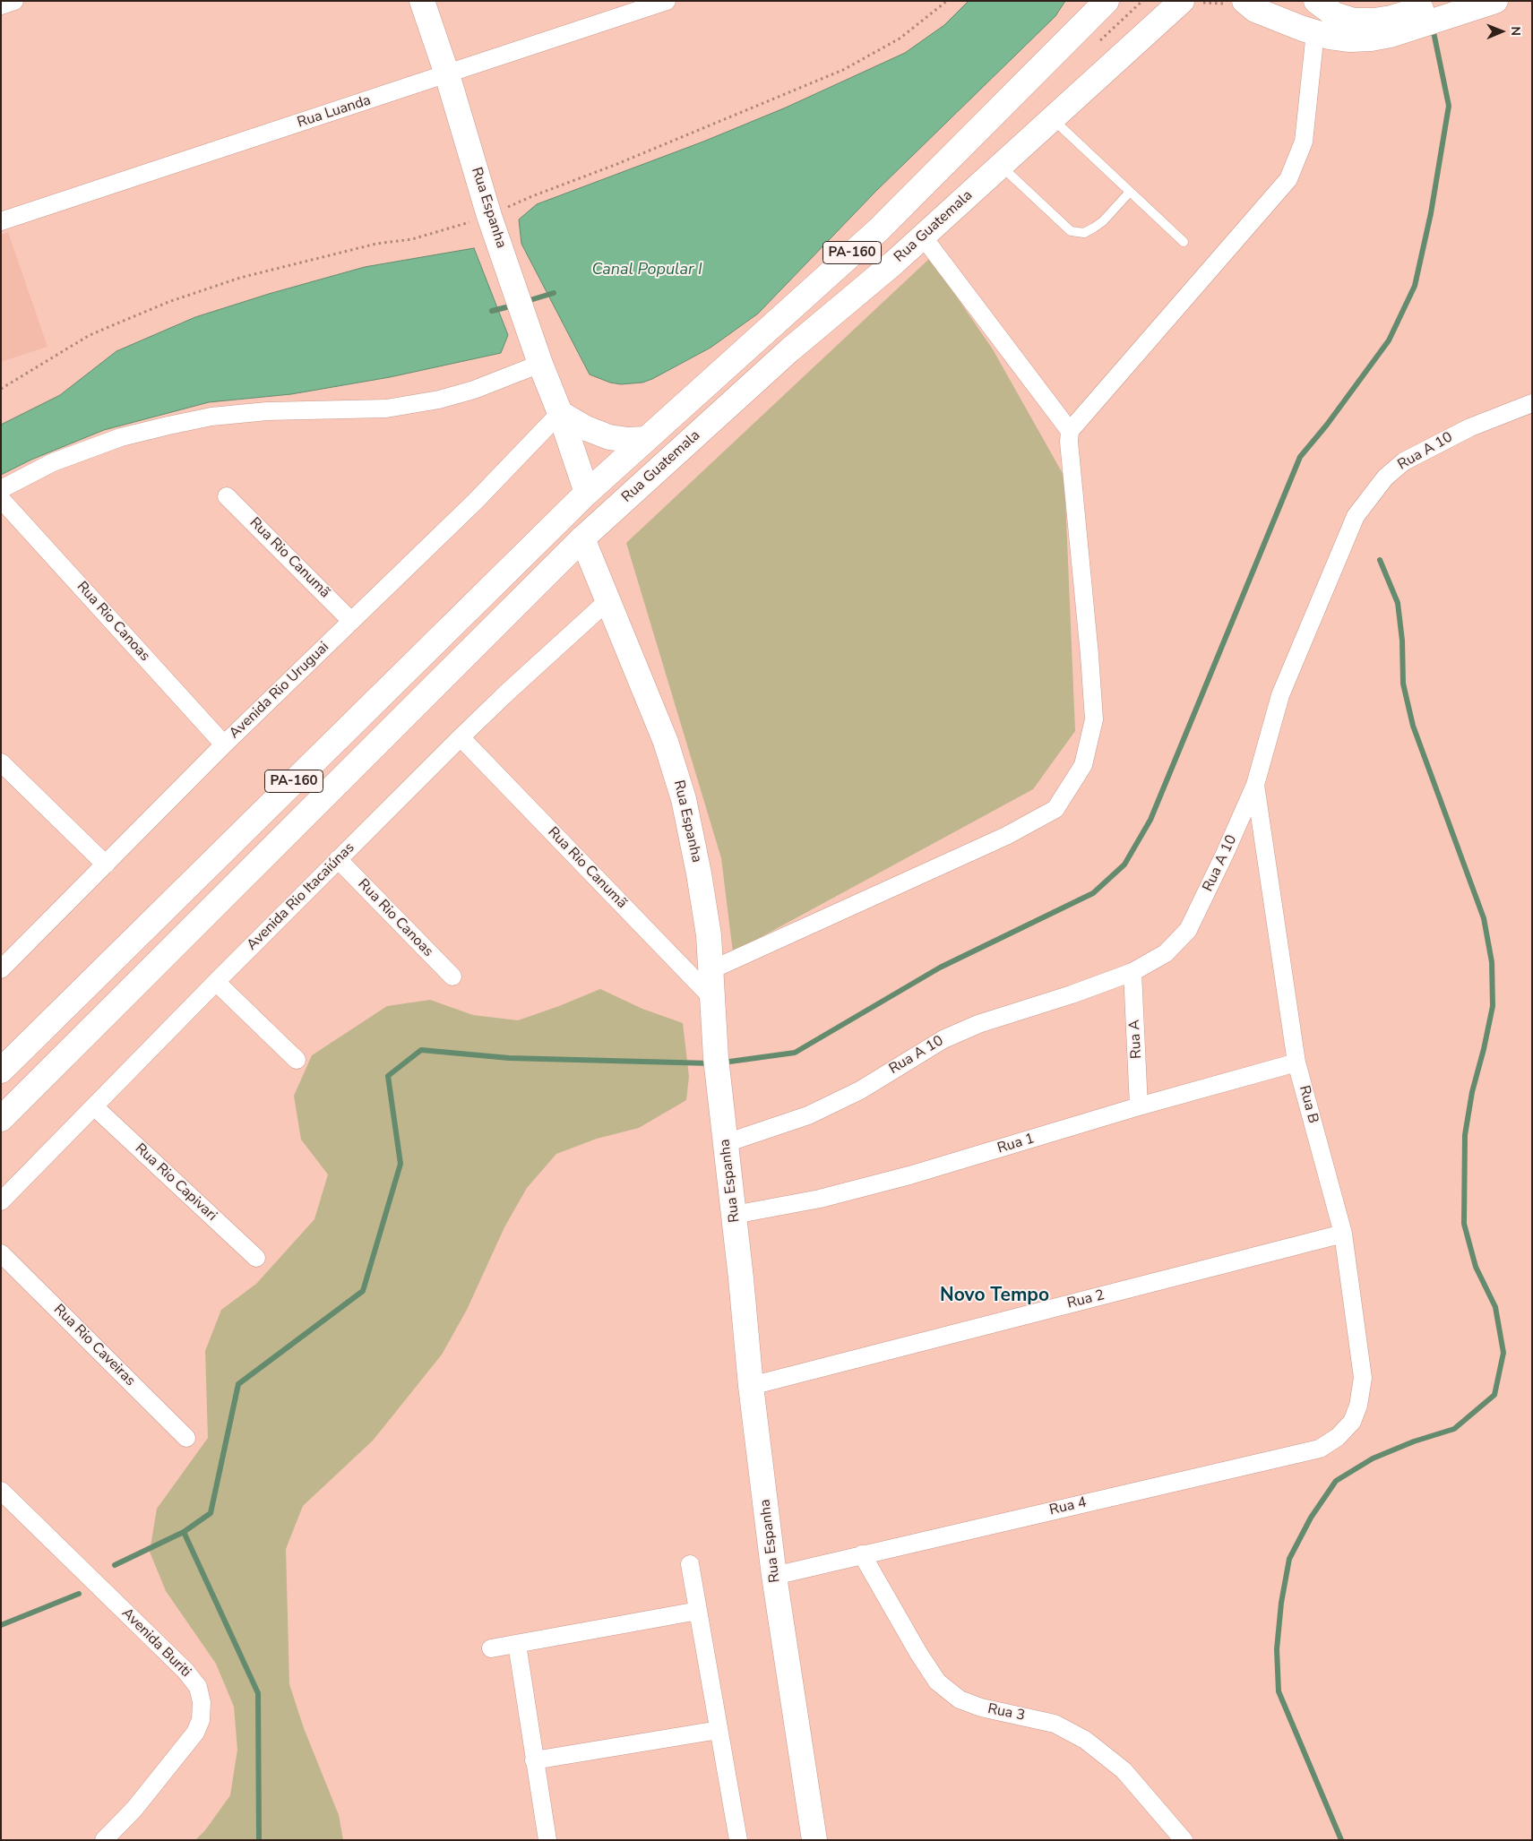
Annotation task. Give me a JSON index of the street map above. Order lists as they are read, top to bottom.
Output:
{
  "streets": {
    "main road": ["Rua Espanha", "Rua Guatemala", "PA-160"],
    "street": [
      "Rua Luanda",
      "Rua A 10",
      "Rua Rio Canumã",
      "Rua Rio Canoas",
      "Avenida Rio Uruguai",
      "Avenida Rio Itacaiúnas",
      "Rua A",
      "Rua B",
      "Rua 1",
      "Rua Rio Capivari",
      "Rua 2",
      "Rua Rio Caveiras",
      "Rua 4",
      "Avenida Buriti",
      "Rua 3"
    ]
  },
  "crossings": [
    ["Rua Luanda", "Rua Espanha"],
    ["Rua Espanha", "Rua Guatemala"],
    ["Rua Espanha", "PA-160"],
    ["Rua Espanha", "Rua A 10"],
    ["Rua Espanha", "Rua Rio Canumã"],
    ["Rua Espanha", "Avenida Rio Uruguai"],
    ["Rua Espanha", "Avenida Rio Itacaiúnas"],
    ["Rua Espanha", "Rua 1"],
    ["Rua Espanha", "Rua 2"],
    ["Rua Espanha", "Rua 4"],
    ["Rua Guatemala", "PA-160"],
    ["Rua A 10", "Rua A"],
    ["Rua A 10", "Rua B"],
    ["Rua Rio Canumã", "Avenida Rio Uruguai"],
    ["Rua Rio Canumã", "Avenida Rio Itacaiúnas"],
    ["Rua Rio Canoas", "Avenida Rio Uruguai"],
    ["Rua Rio Canoas", "Avenida Rio Itacaiúnas"],
    ["Avenida Rio Itacaiúnas", "Rua Rio Capivari"],
    ["Rua A", "Rua 1"],
    ["Rua B", "Rua 1"],
    ["Rua B", "Rua 2"],
    ["Rua B", "Rua 4"],
    ["Rua 4", "Rua 3"]
  ],
  "districts": ["Novo Tempo"],
  "water": ["Canal Popular I"],
  "north": "right"
}
